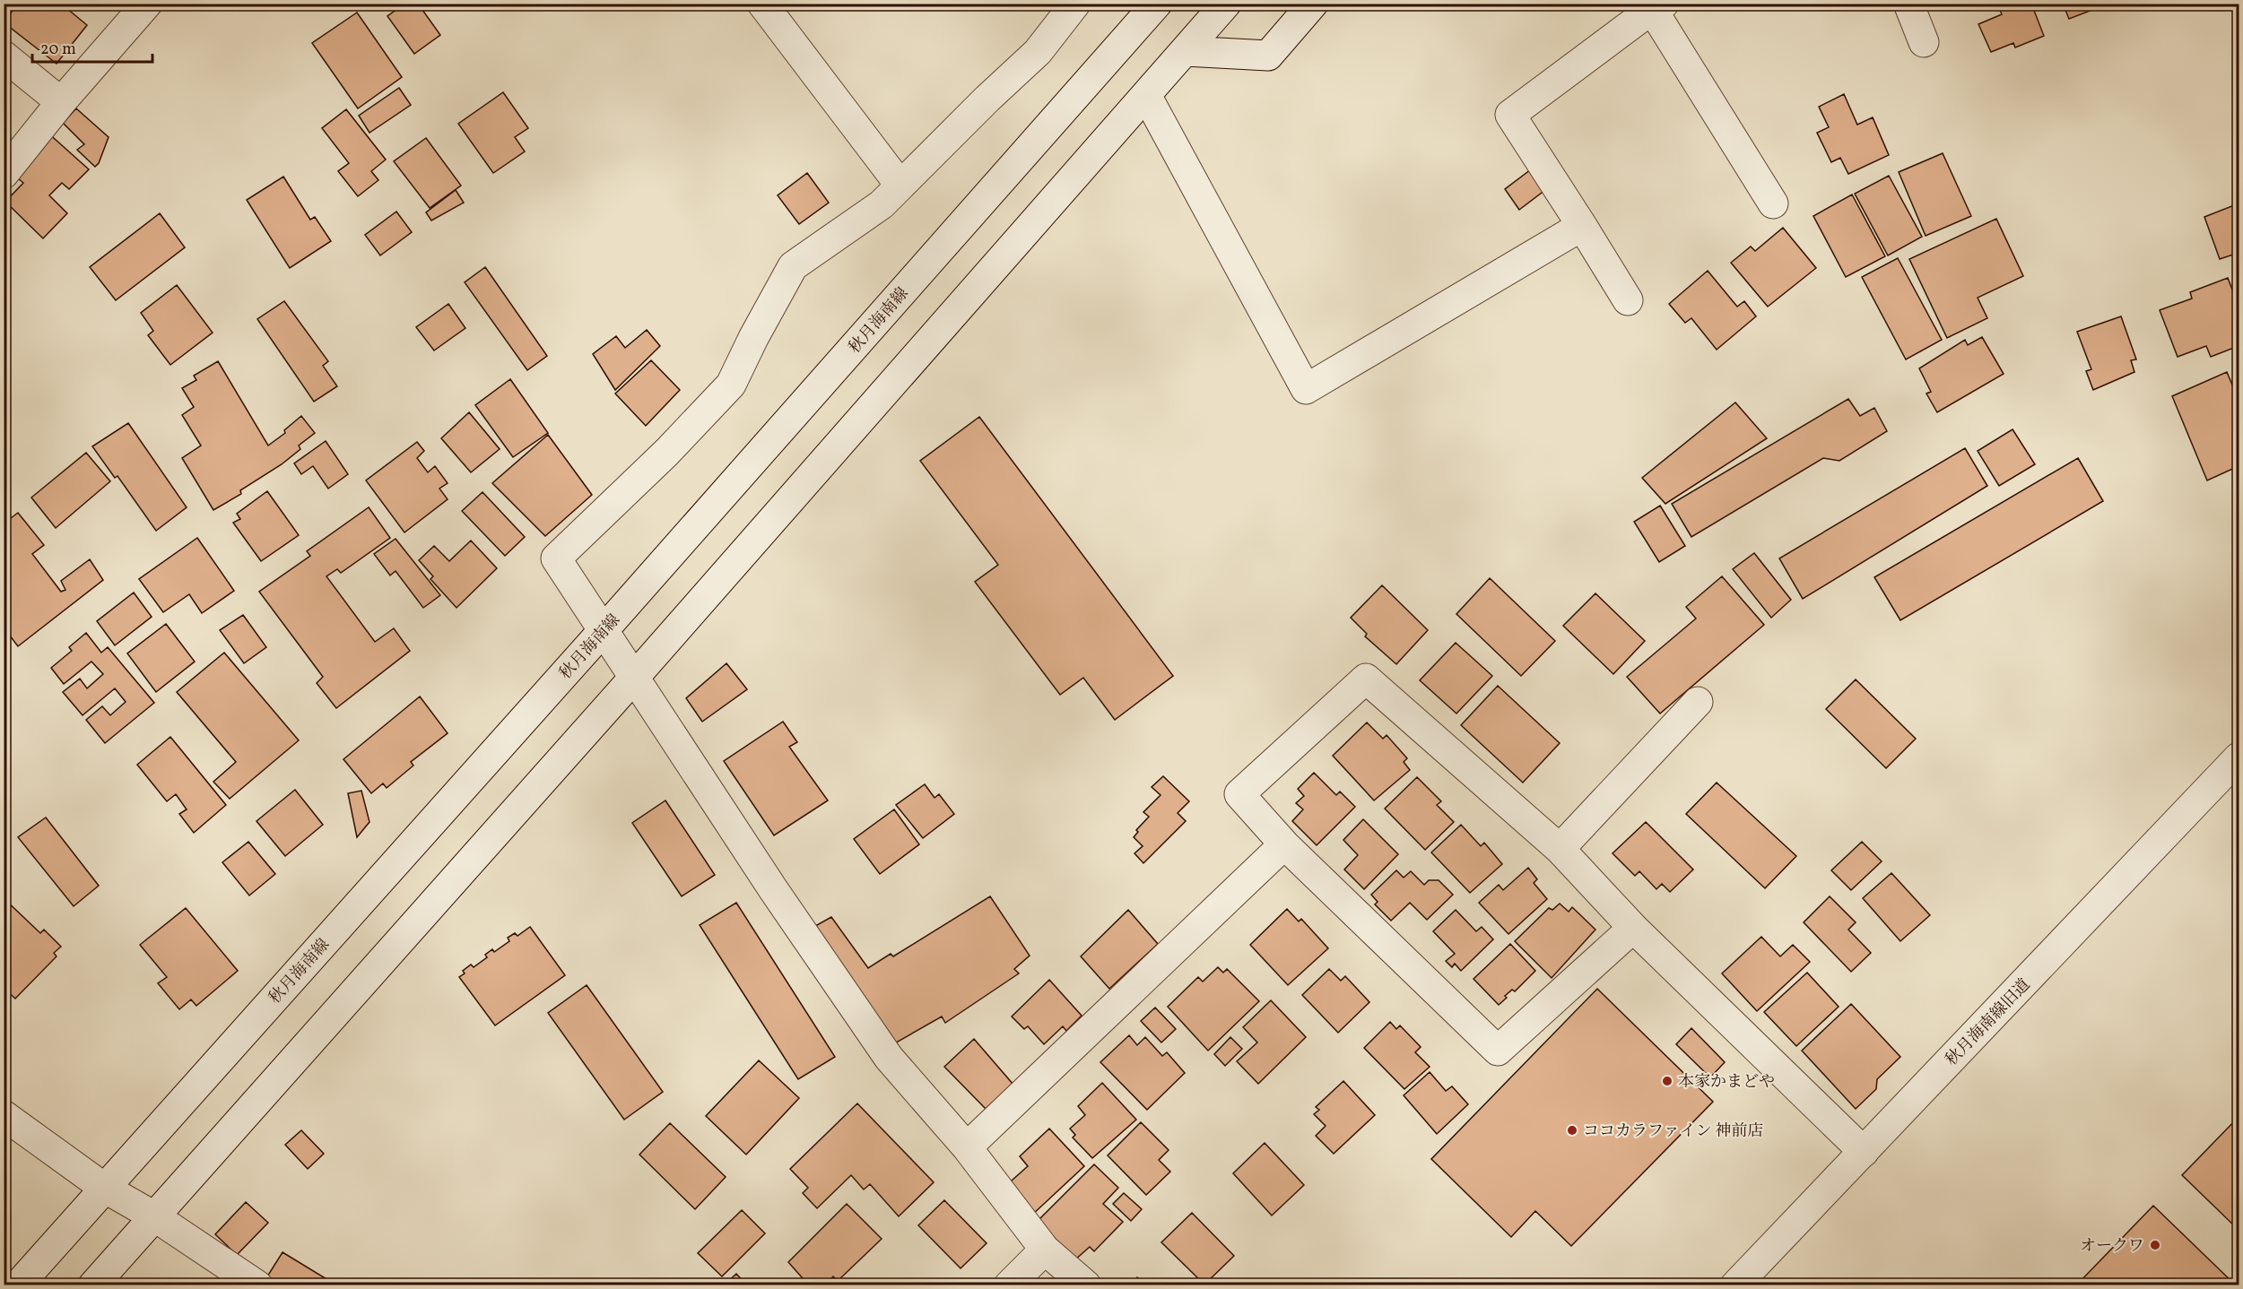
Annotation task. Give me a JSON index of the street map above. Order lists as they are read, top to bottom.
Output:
{
  "streets": {
    "street": ["秋月海南線", "秋月海南線旧道"]
  },
  "places": ["本家かまどや", "ココカラファイン 神前店", "オークワ"],
  "scale_bar": "20 m"
}
